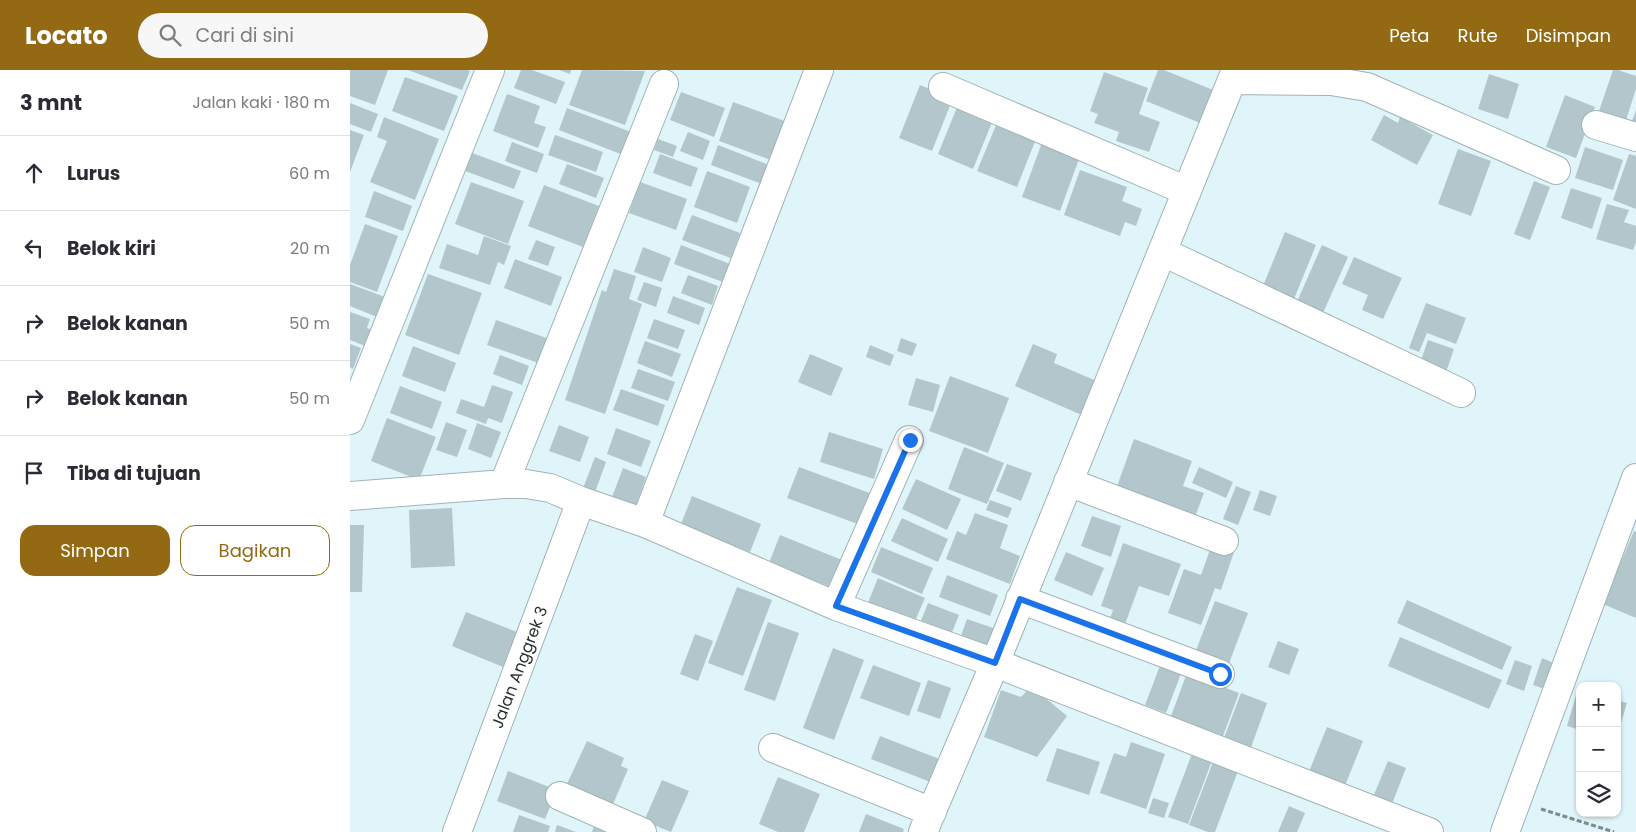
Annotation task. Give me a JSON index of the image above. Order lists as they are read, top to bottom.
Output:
{
  "streets": {
    "street": ["Jalan Anggrek 3"]
  },
  "page": {
    "header": "Locato",
    "search": "Cari di sini",
    "nav": ["Peta", "Rute", "Disimpan"],
    "heading": ["3 mnt", "Jalan kaki · 180 m"],
    "list": [
      ["Lurus", "60 m"],
      ["Belok kiri", "20 m"],
      ["Belok kanan", "50 m"],
      ["Belok kanan", "50 m"],
      "Tiba di tujuan"
    ],
    "buttons": ["Simpan", "Bagikan"],
    "map_buttons": ["+", "−"]
  }
}
